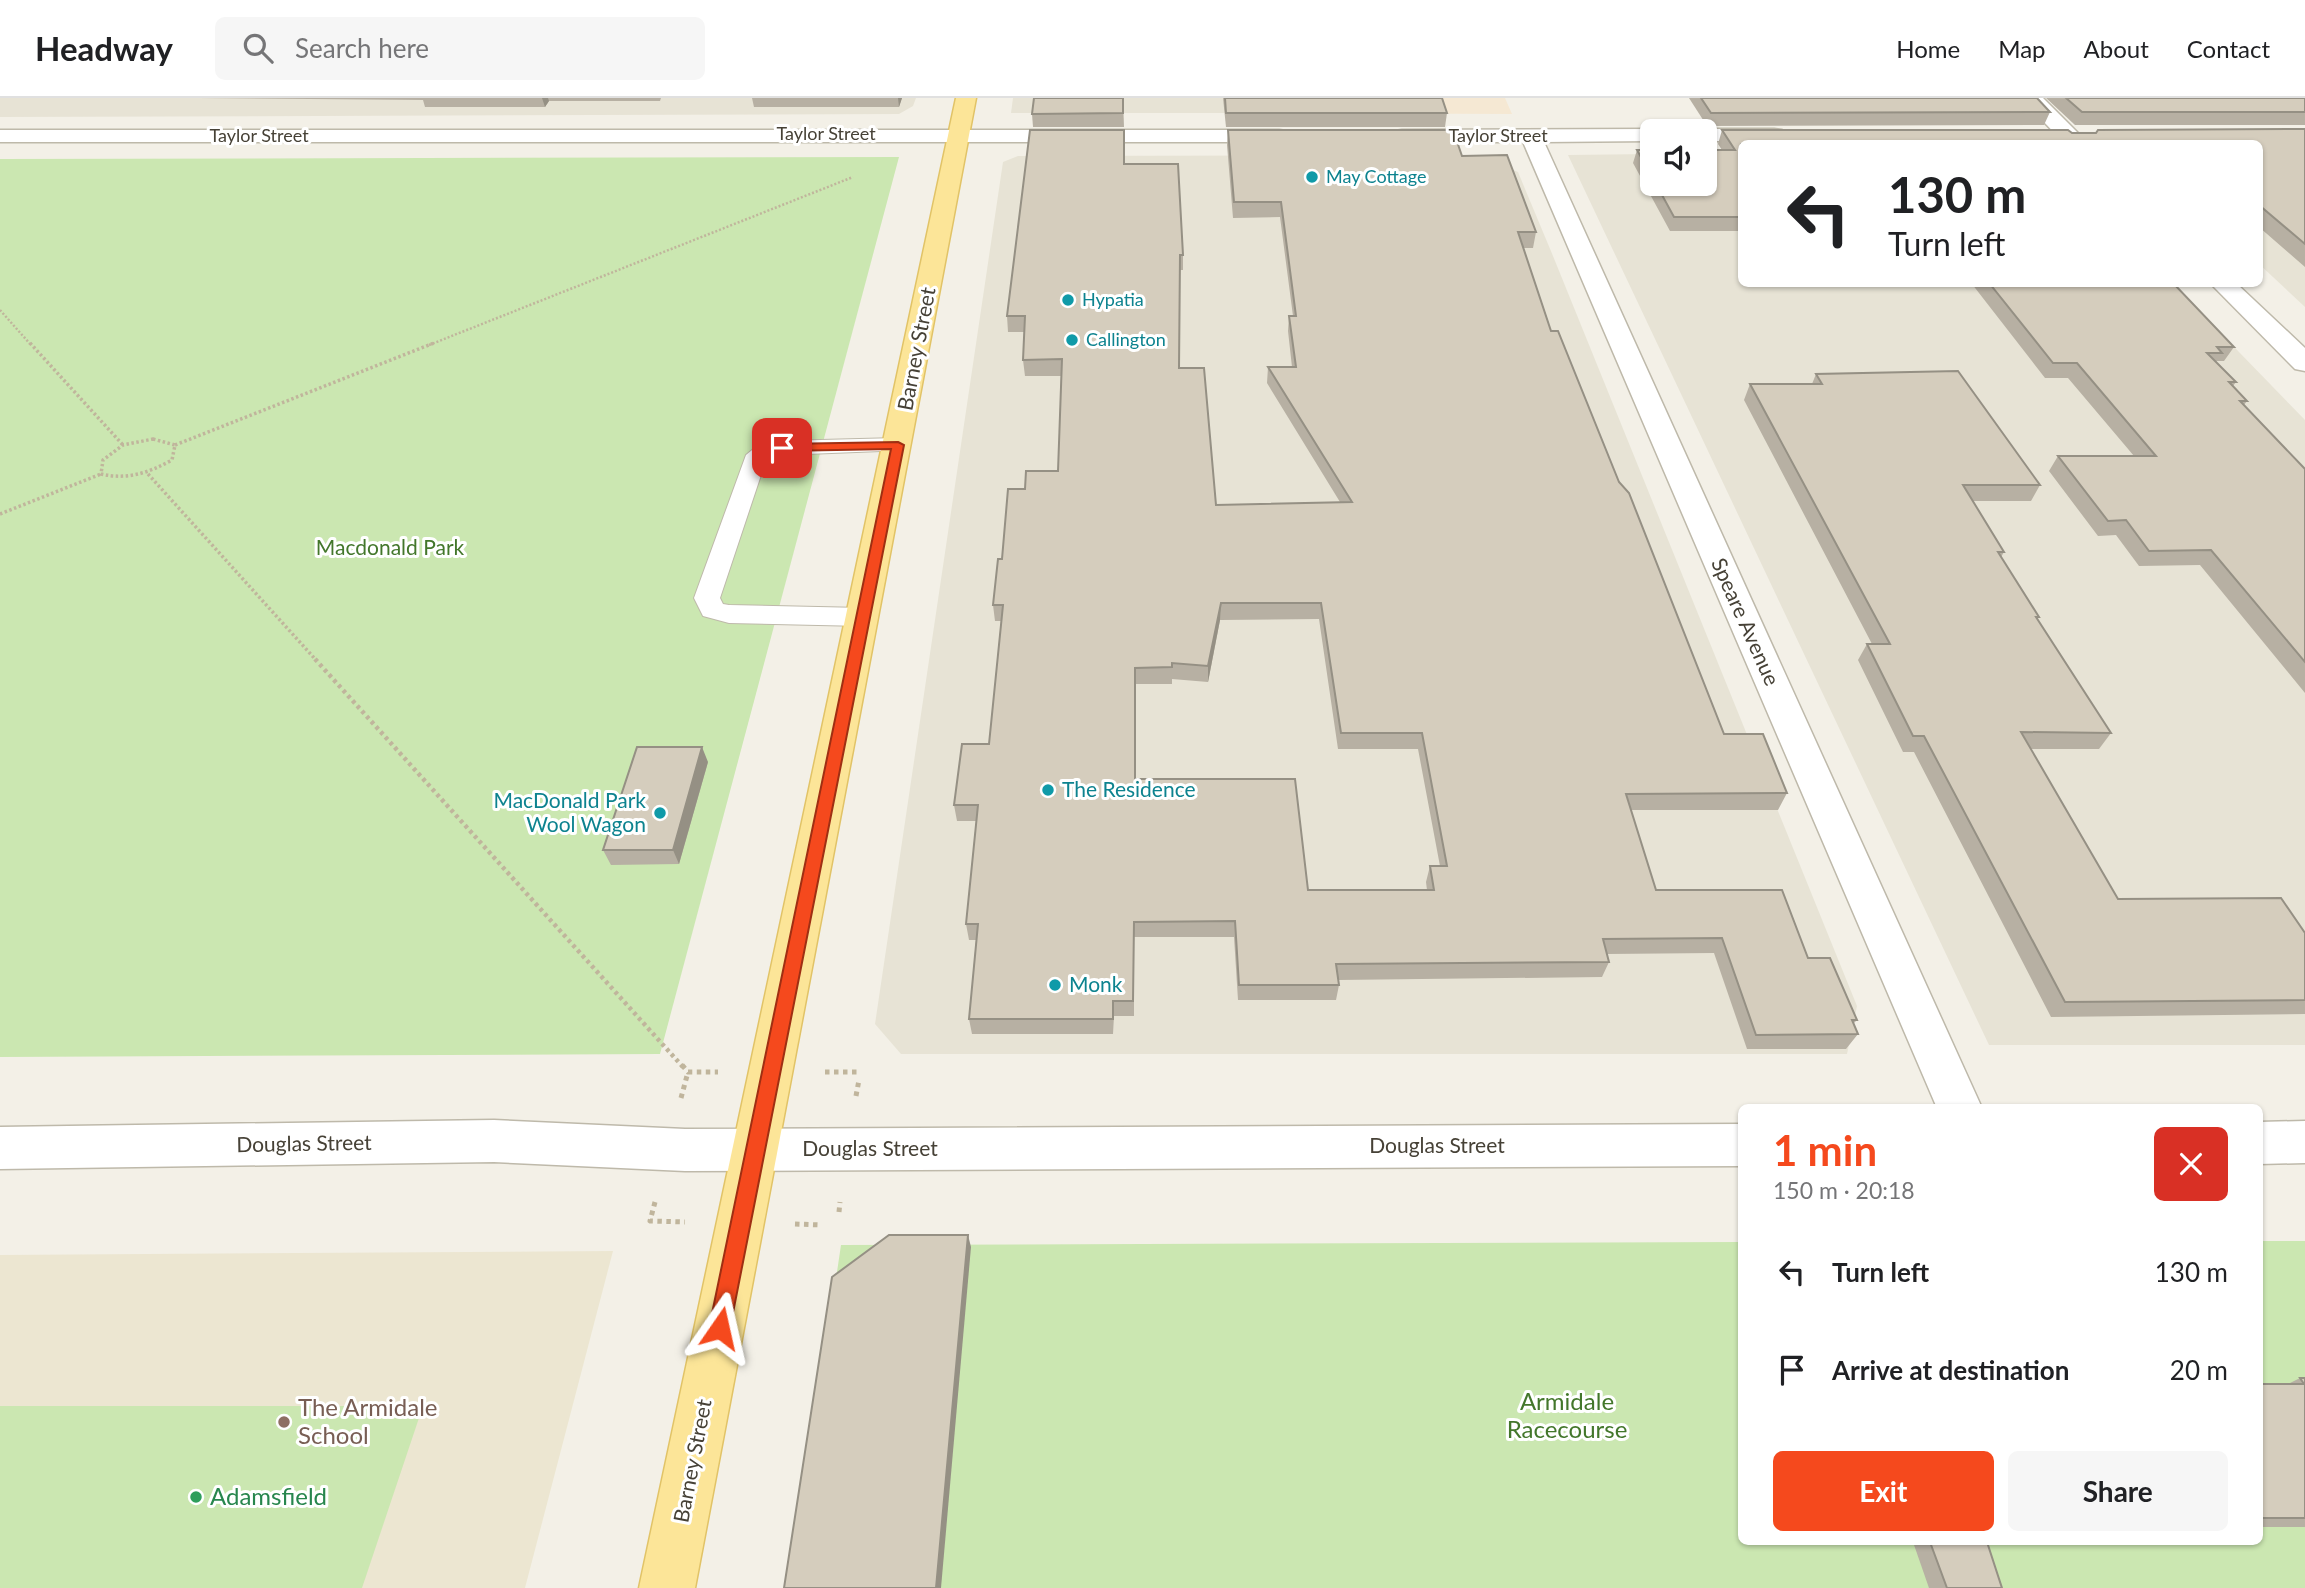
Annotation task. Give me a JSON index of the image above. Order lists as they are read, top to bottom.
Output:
{
  "streets": {
    "main road": ["Barney Street"],
    "street": ["Taylor Street", "Speare Avenue", "Douglas Street"]
  },
  "crossings": [
    ["Taylor Street", "Barney Street"],
    ["Taylor Street", "Speare Avenue"],
    ["Barney Street", "Douglas Street"]
  ],
  "parks": ["Macdonald Park", "Armidale Racecourse"],
  "places": [
    "May Cottage",
    "Hypatia",
    "Callington",
    "The Residence",
    "MacDonald Park Wool Wagon",
    "Monk",
    "The Armidale School",
    "Adamsfield"
  ],
  "page": {
    "header": "Headway",
    "search": "Search here",
    "nav": [
      "Home",
      "Map",
      "About",
      "Contact"
    ],
    "turn": ["130 m", "Turn left"],
    "heading": ["1 min", "150 m · 20:18"],
    "list": [
      {
        "name": "Turn left",
        "value": "130 m"
      },
      {
        "name": "Arrive at destination",
        "value": "20 m"
      }
    ],
    "buttons": ["Exit", "Share"]
  }
}
